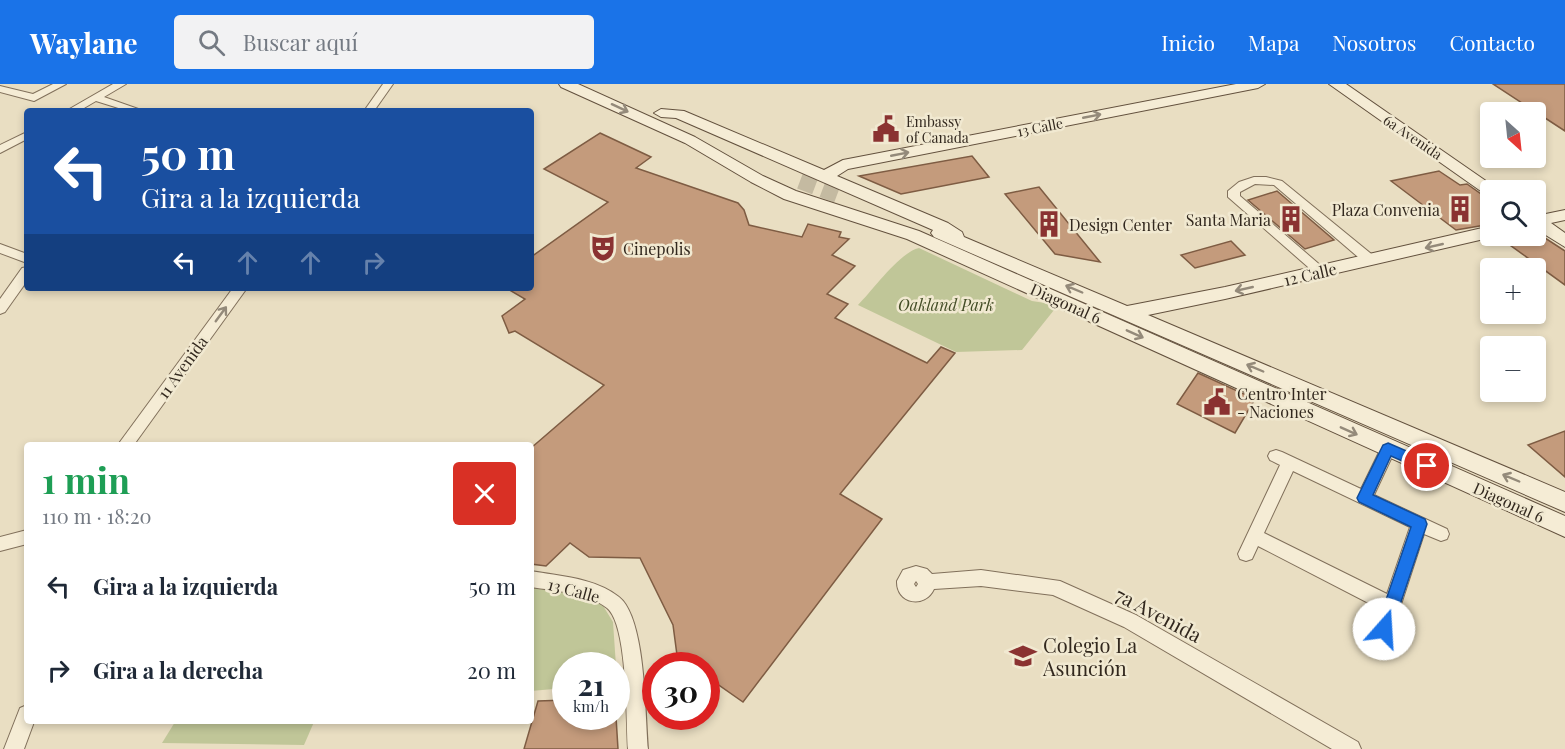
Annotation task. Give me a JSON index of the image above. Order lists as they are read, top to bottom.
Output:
{
  "streets": {
    "main road": [
      "13 Calle",
      "6a Avenida",
      "12 Calle",
      "Diagonal 6"
    ],
    "street": ["11 Avenida", "7a Avenida"]
  },
  "crossings": [
    ["13 Calle", "Diagonal 6"],
    ["12 Calle", "Diagonal 6"]
  ],
  "one_way": ["13 Calle", "12 Calle", "11 Avenida"],
  "parks": ["Oakland Park"],
  "places": {
    "public building": ["Embassy of Canada", "Centro Inter - Naciones"],
    "building": ["Plaza Convenia", "Santa Maria", "Design Center"],
    "theatre": ["Cinepolis"],
    "school or university": ["Colegio La Asunción"]
  },
  "north": "bottom right",
  "page": {
    "header": "Waylane",
    "search": "Buscar aquí",
    "nav": [
      "Inicio",
      "Mapa",
      "Nosotros",
      "Contacto"
    ],
    "map_buttons": ["+", "−"],
    "turn": ["50 m", "Gira a la izquierda"],
    "heading": ["1 min", "110 m · 18:20"],
    "list": [
      {
        "name": "Gira a la izquierda",
        "value": "50 m"
      },
      {
        "name": "Gira a la derecha",
        "value": "20 m"
      }
    ],
    "speed": "21 km/h",
    "limit": "30"
  }
}
